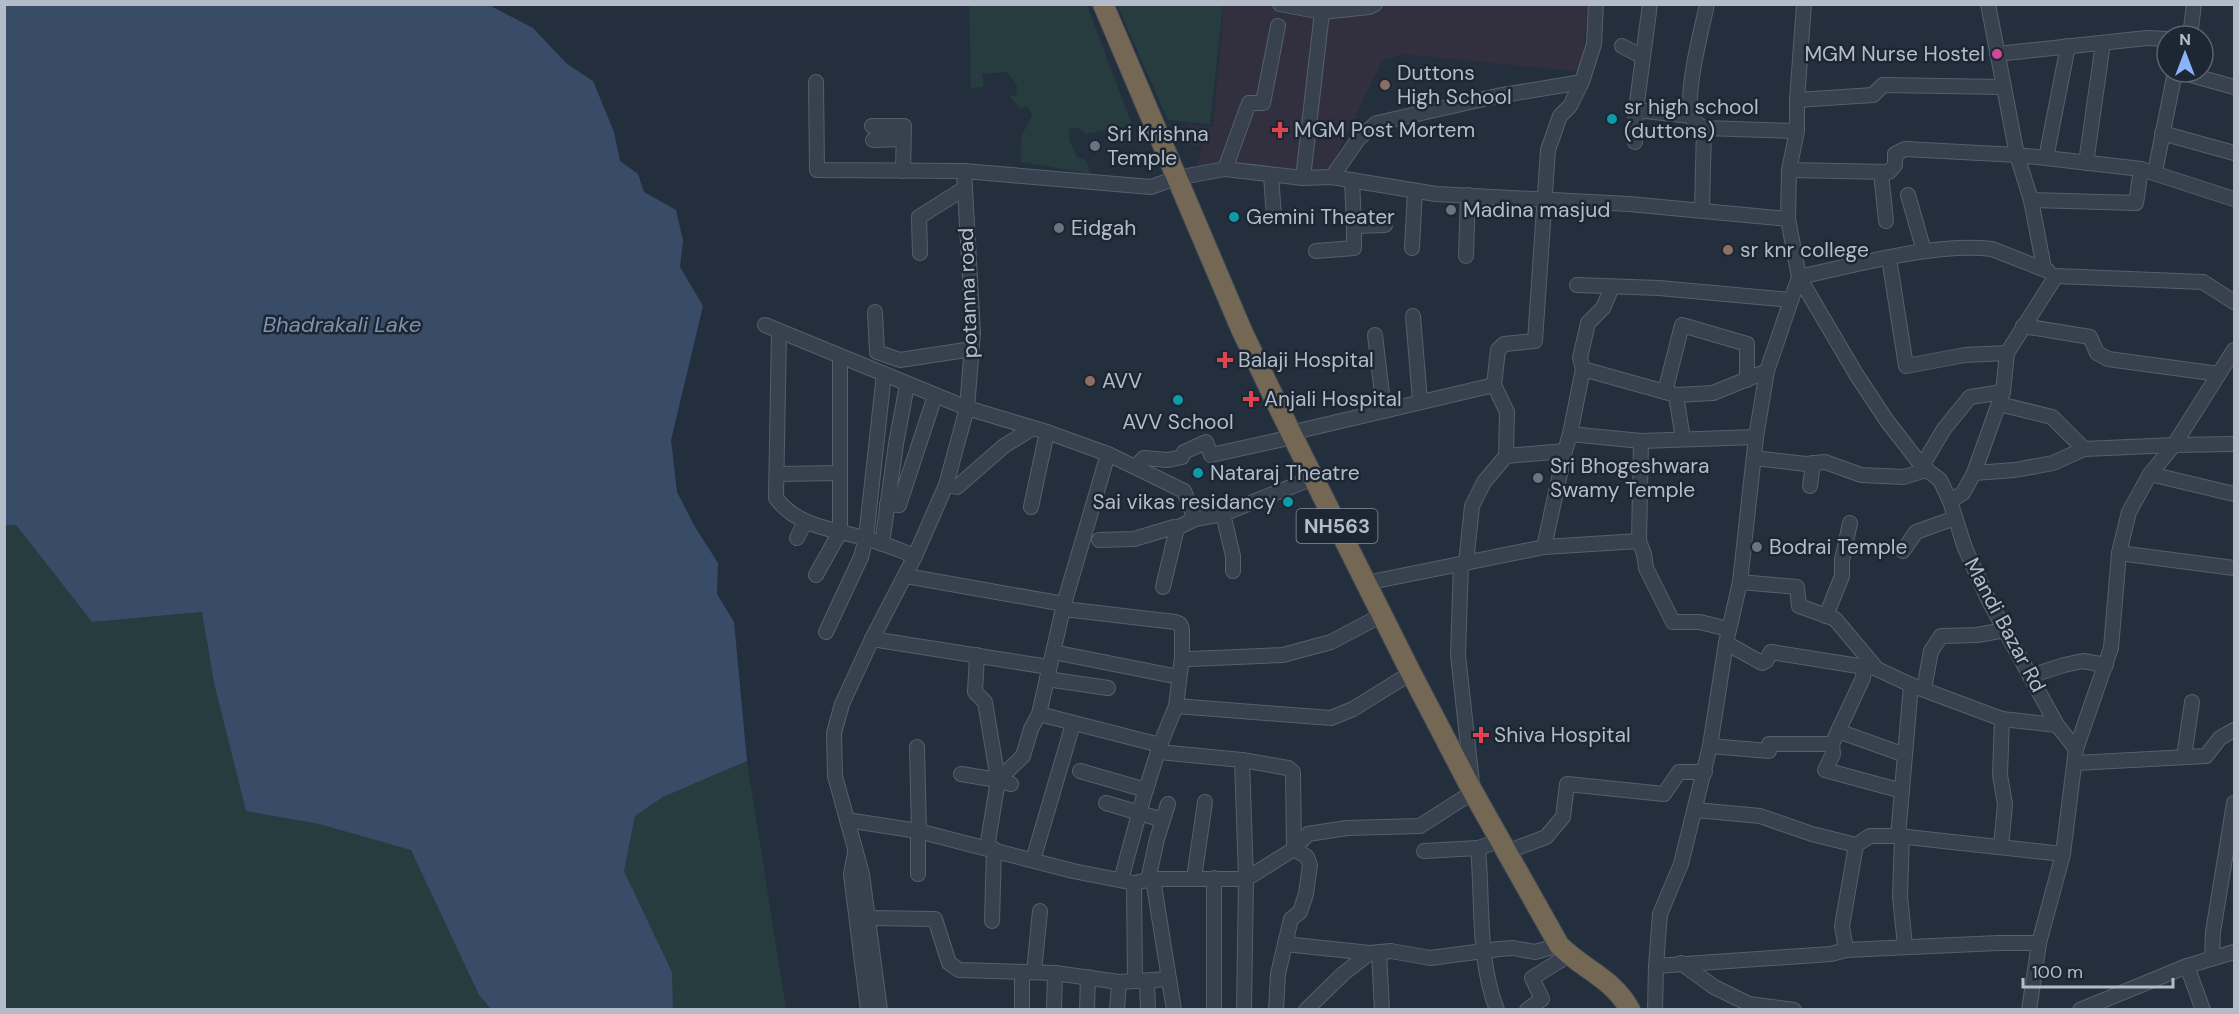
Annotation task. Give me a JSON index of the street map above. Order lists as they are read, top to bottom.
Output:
{
  "streets": {
    "highway": ["NH563"],
    "street": ["potanna road", "Mandi Bazar Rd"]
  },
  "water": ["Bhadrakali Lake"],
  "places": {
    "other": [
      "MGM Nurse Hostel",
      "Duttons High School",
      "sr high school (duttons)",
      "Sri Krishna Temple",
      "Madina masjud",
      "Gemini Theater",
      "Eidgah",
      "sr knr college",
      "AVV",
      "AVV School",
      "Nataraj Theatre",
      "Sri Bhogeshwara Swamy Temple",
      "Sai vikas residancy",
      "Bodrai Temple"
    ],
    "health": [
      "MGM Post Mortem",
      "Balaji Hospital",
      "Anjali Hospital",
      "Shiva Hospital"
    ]
  },
  "scale_bar": "100 m",
  "north": "top"
}
